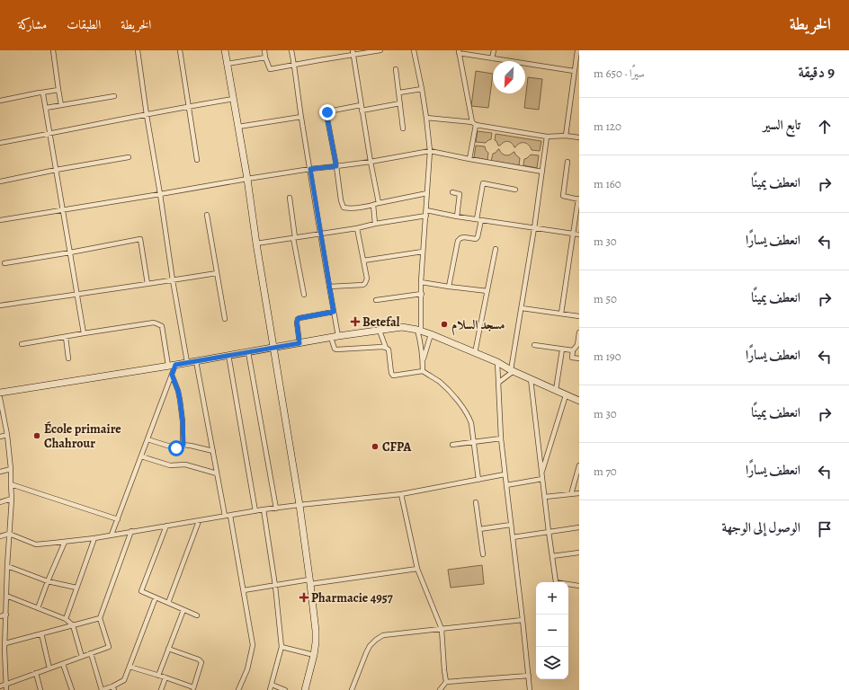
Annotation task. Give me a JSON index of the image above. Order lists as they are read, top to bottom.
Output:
{
  "places": {
    "health": ["Betefal", "Pharmacie 4957"],
    "other": ["مسجد السلام", "École primaire Chahrour", "CFPA"]
  },
  "north": "bottom left",
  "page": {
    "header": "الخريطة",
    "nav": ["الخريطة", "الطبقات", "مشاركة"],
    "heading": ["9 دقيقة", "سيرًا · 650 m"],
    "list": [
      ["تابع السير", "120 m"],
      ["انعطف يمينًا", "160 m"],
      ["انعطف يسارًا", "30 m"],
      ["انعطف يمينًا", "50 m"],
      ["انعطف يسارًا", "190 m"],
      ["انعطف يمينًا", "30 m"],
      ["انعطف يسارًا", "70 m"],
      "الوصول إلى الوجهة"
    ],
    "map_buttons": ["+", "−"]
  }
}
